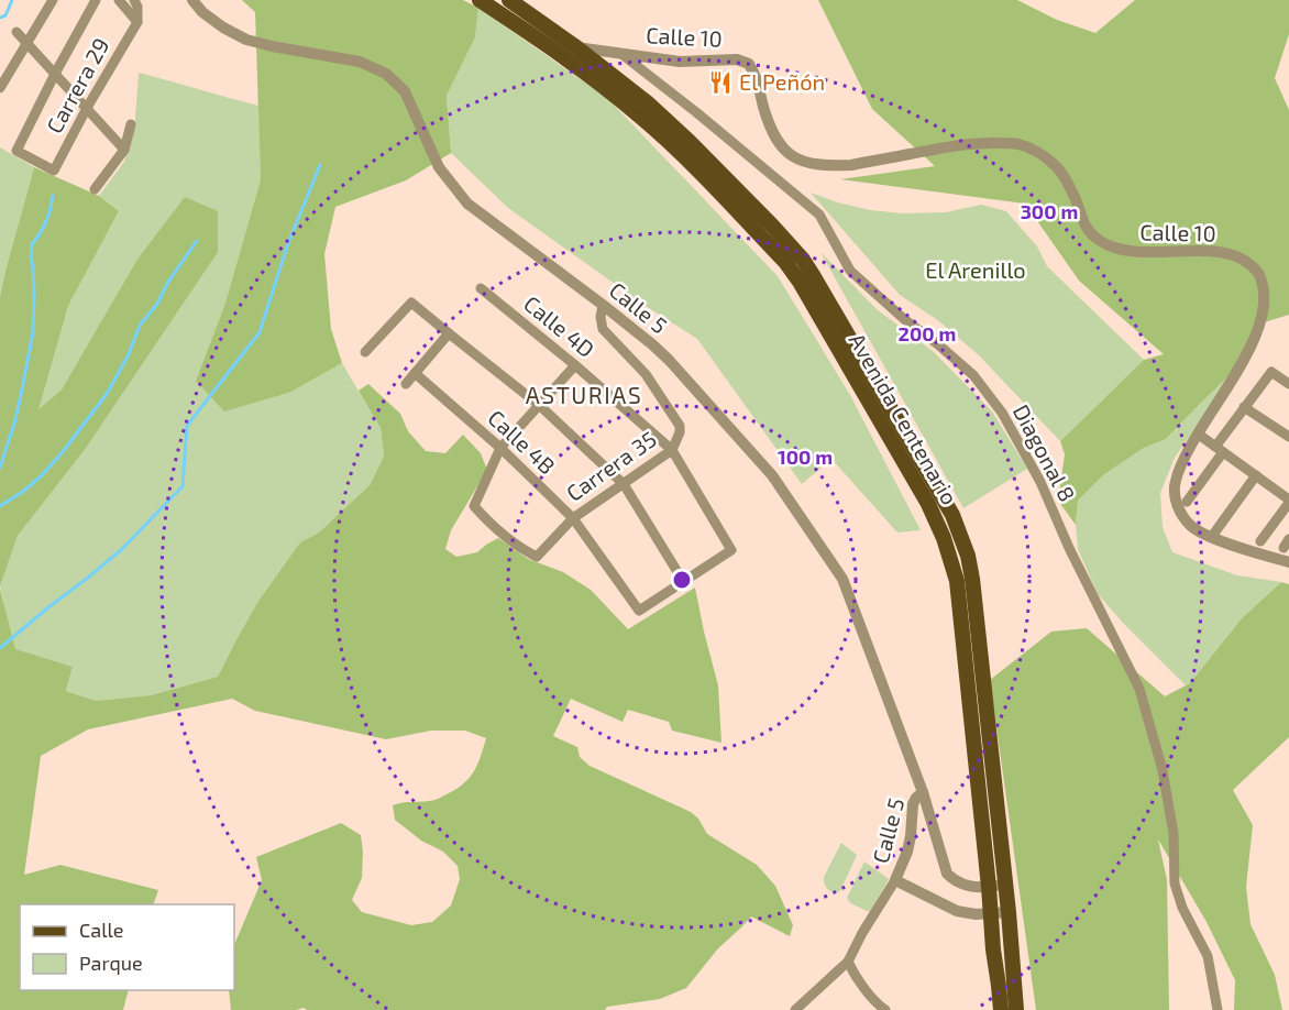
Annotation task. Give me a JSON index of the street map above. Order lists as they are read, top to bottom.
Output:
{
  "streets": {
    "main road": ["Avenida Centenario"],
    "street": [
      "Calle 10",
      "Carrera 29",
      "Calle 5",
      "Calle 4D",
      "Calle 4B",
      "Diagonal 8",
      "Carrera 35"
    ]
  },
  "crossings": [
    ["Calle 10", "Avenida Centenario"],
    ["Calle 10", "Diagonal 8"],
    ["Calle 5", "Avenida Centenario"],
    ["Calle 5", "Carrera 35"],
    ["Calle 4D", "Calle 4B"],
    ["Calle 4D", "Carrera 35"],
    ["Calle 4B", "Carrera 35"]
  ],
  "districts": ["ASTURIAS"],
  "parks": ["El Arenillo"],
  "places": {
    "restaurant": ["El Peñón"]
  },
  "legend": ["Calle", "Parque"],
  "rings": ["300 m", "200 m", "100 m"]
}
